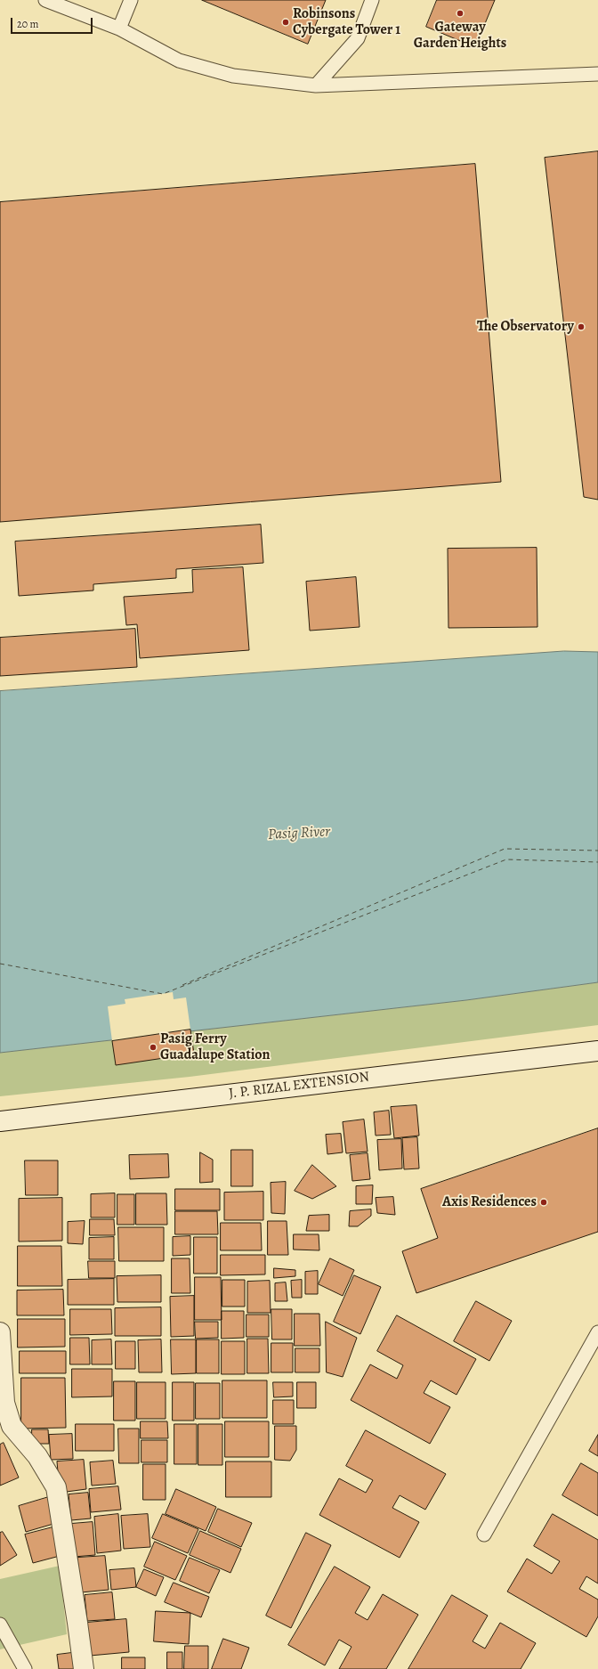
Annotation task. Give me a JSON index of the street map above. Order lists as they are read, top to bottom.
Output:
{
  "streets": {
    "main road": ["J. P. RIZAL EXTENSION"]
  },
  "water": ["Pasig River"],
  "places": [
    "Gateway Garden Heights",
    "Robinsons Cybergate Tower 1",
    "The Observatory",
    "Pasig Ferry Guadalupe Station",
    "Axis Residences"
  ],
  "scale_bar": "20 m"
}
